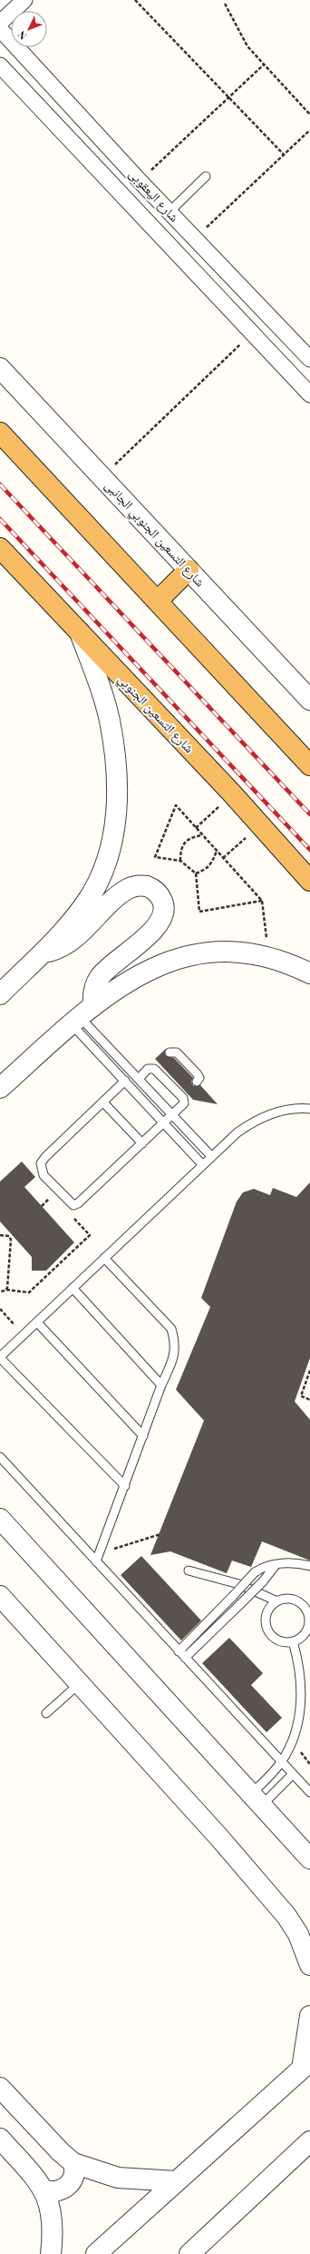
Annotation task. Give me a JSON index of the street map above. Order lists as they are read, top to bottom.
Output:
{
  "streets": {
    "highway": ["شارع التسعين الجنوبي"],
    "street": ["شارع اليعقوبى", "شارع التسعين الجنوبي الجانبى"]
  },
  "north": "bottom left"
}
